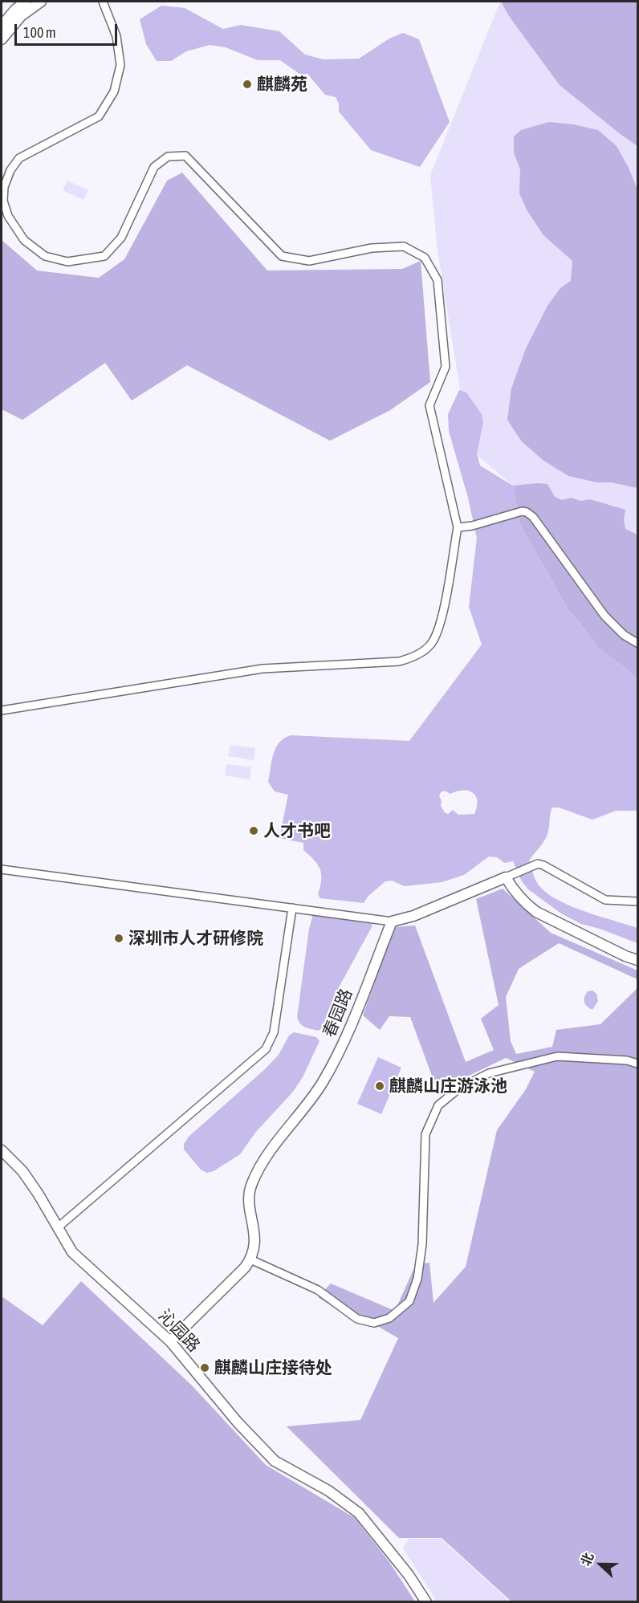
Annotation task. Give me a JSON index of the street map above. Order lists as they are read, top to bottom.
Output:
{
  "streets": {
    "street": ["春园路", "沁园路"]
  },
  "places": [
    "麒麟苑",
    "人才书吧",
    "深圳市人才研修院",
    "麒麟山庄游泳池",
    "麒麟山庄接待处"
  ],
  "scale_bar": "100 m",
  "north": "left"
}
